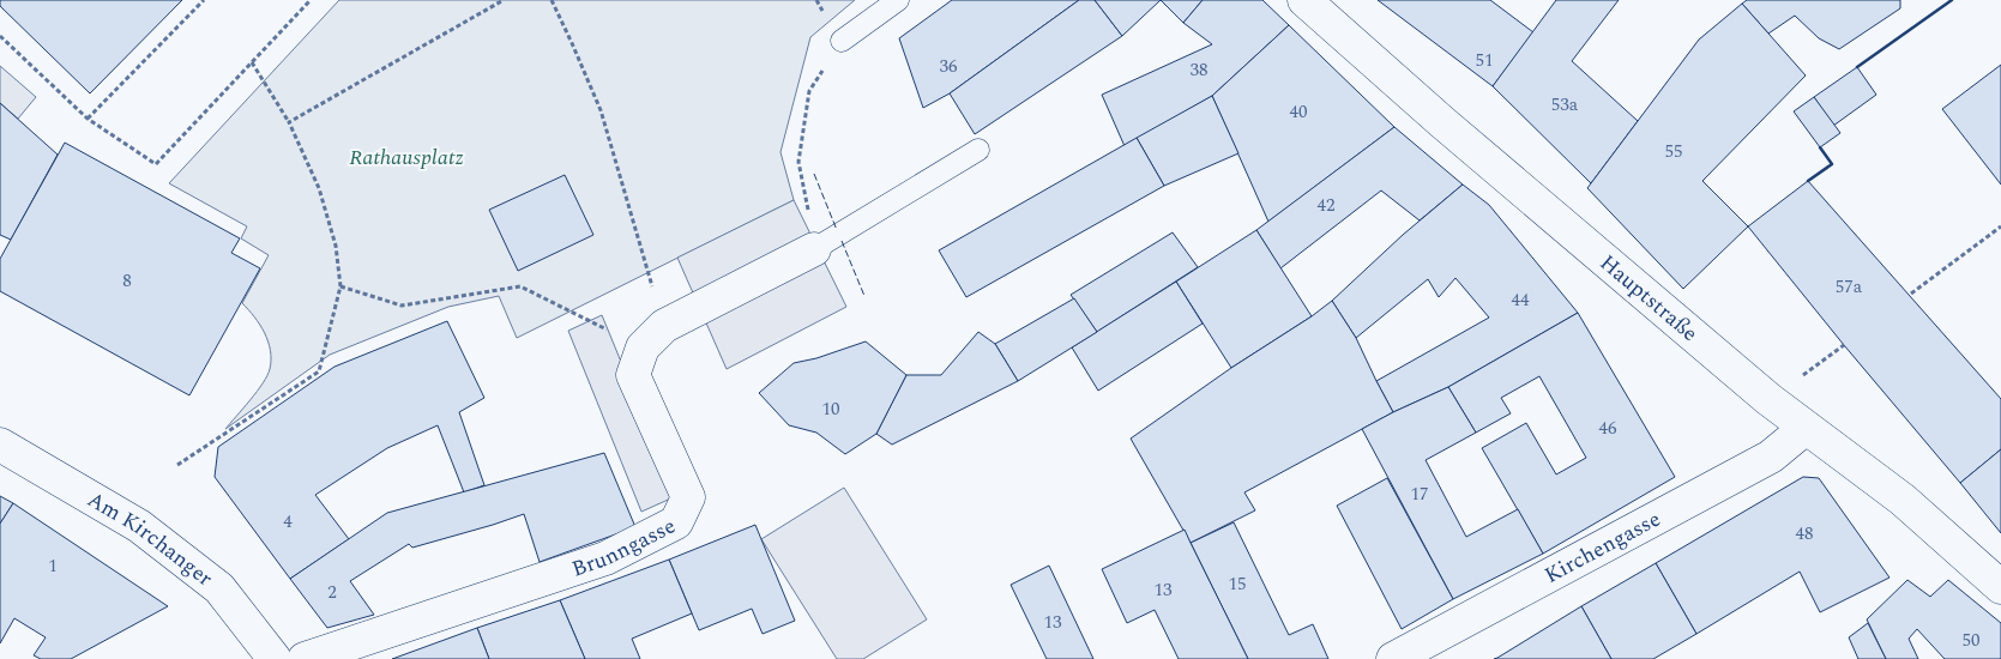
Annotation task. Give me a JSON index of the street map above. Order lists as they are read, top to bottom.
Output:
{
  "streets": {
    "street": [
      "Hauptstraße",
      "Am Kirchanger",
      "Brunngasse",
      "Kirchengasse"
    ]
  },
  "crossings": [
    ["Hauptstraße", "Kirchengasse"]
  ],
  "parks": ["Rathausplatz"],
  "house_numbers": [
    "51",
    "36",
    "38",
    "53a",
    "40",
    "55",
    "42",
    "8",
    "57a",
    "44",
    "10",
    "46",
    "17",
    "4",
    "48",
    "1",
    "15",
    "13",
    "2",
    "13",
    "50"
  ]
}
